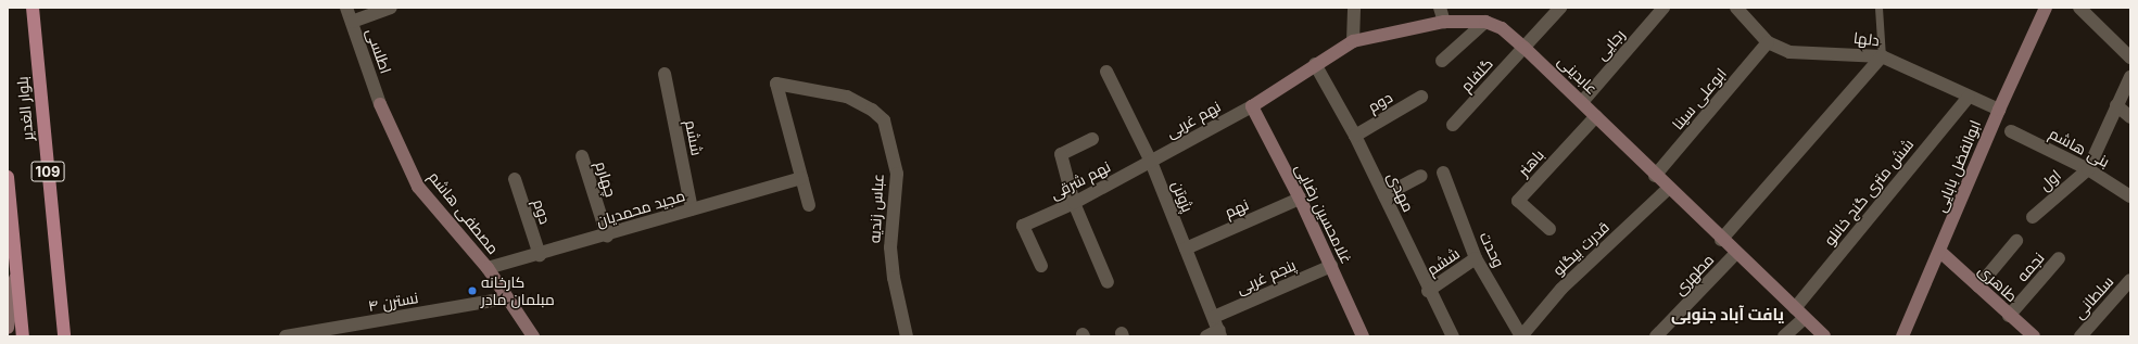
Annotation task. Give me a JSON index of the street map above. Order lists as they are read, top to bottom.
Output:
{
  "streets": {
    "main road": ["بلوار الغدیر", "109"],
    "street": [
      "دلها",
      "رجایی",
      "اطلسی",
      "گلفام",
      "عابدینی",
      "ابوعلی سینا",
      "دوم",
      "نهم غربی",
      "ششم",
      "بنی هاشم",
      "باهنر",
      "ابوالفضل بابایی",
      "چهارم",
      "نهم شرقی",
      "اول",
      "مهدی",
      "شش متری گنج خانلو",
      "پژوتن",
      "مجید محمدیان",
      "عباس زندیه",
      "نهم",
      "مصطفی هاشم",
      "غلامحسین رضایی",
      "قدرت بیگلو",
      "وحدت",
      "نجمه",
      "مطهری",
      "پنجم غربی",
      "طاهری",
      "سلطانی",
      "نسترن ۴"
    ]
  },
  "crossings": [
    ["دلها", "ابوعلی سینا"],
    ["دلها", "ابوالفضل بابایی"],
    ["دلها", "شش متری گنج خانلو"],
    ["رجایی", "عابدینی"],
    ["اطلسی", "مصطفی هاشم"],
    ["گلفام", "عابدینی"],
    ["عابدینی", "ابوعلی سینا"],
    ["عابدینی", "نهم غربی"],
    ["عابدینی", "باهنر"],
    ["عابدینی", "مهدی"],
    ["عابدینی", "شش متری گنج خانلو"],
    ["عابدینی", "غلامحسین رضایی"],
    ["عابدینی", "قدرت بیگلو"],
    ["عابدینی", "مطهری"],
    ["دوم", "مهدی"],
    ["دوم", "مجید محمدیان"],
    ["نهم غربی", "نهم شرقی"],
    ["نهم غربی", "پژوتن"],
    ["نهم غربی", "غلامحسین رضایی"],
    ["ششم", "مهدی"],
    ["ششم", "مجید محمدیان"],
    ["ششم", "وحدت"],
    ["بنی هاشم", "اول"],
    ["ابوالفضل بابایی", "طاهری"],
    ["چهارم", "مجید محمدیان"],
    ["نهم شرقی", "پژوتن"],
    ["پژوتن", "نهم"],
    ["پژوتن", "پنجم غربی"],
    ["مجید محمدیان", "عباس زندیه"],
    ["مجید محمدیان", "مصطفی هاشم"],
    ["نهم", "غلامحسین رضایی"],
    ["مصطفی هاشم", "نسترن ۴"],
    ["غلامحسین رضایی", "پنجم غربی"],
    ["قدرت بیگلو", "وحدت"],
    ["نجمه", "طاهری"]
  ],
  "districts": ["یافت آباد جنوبی"],
  "places": ["کارخانه مبلمان مادر"]
}
